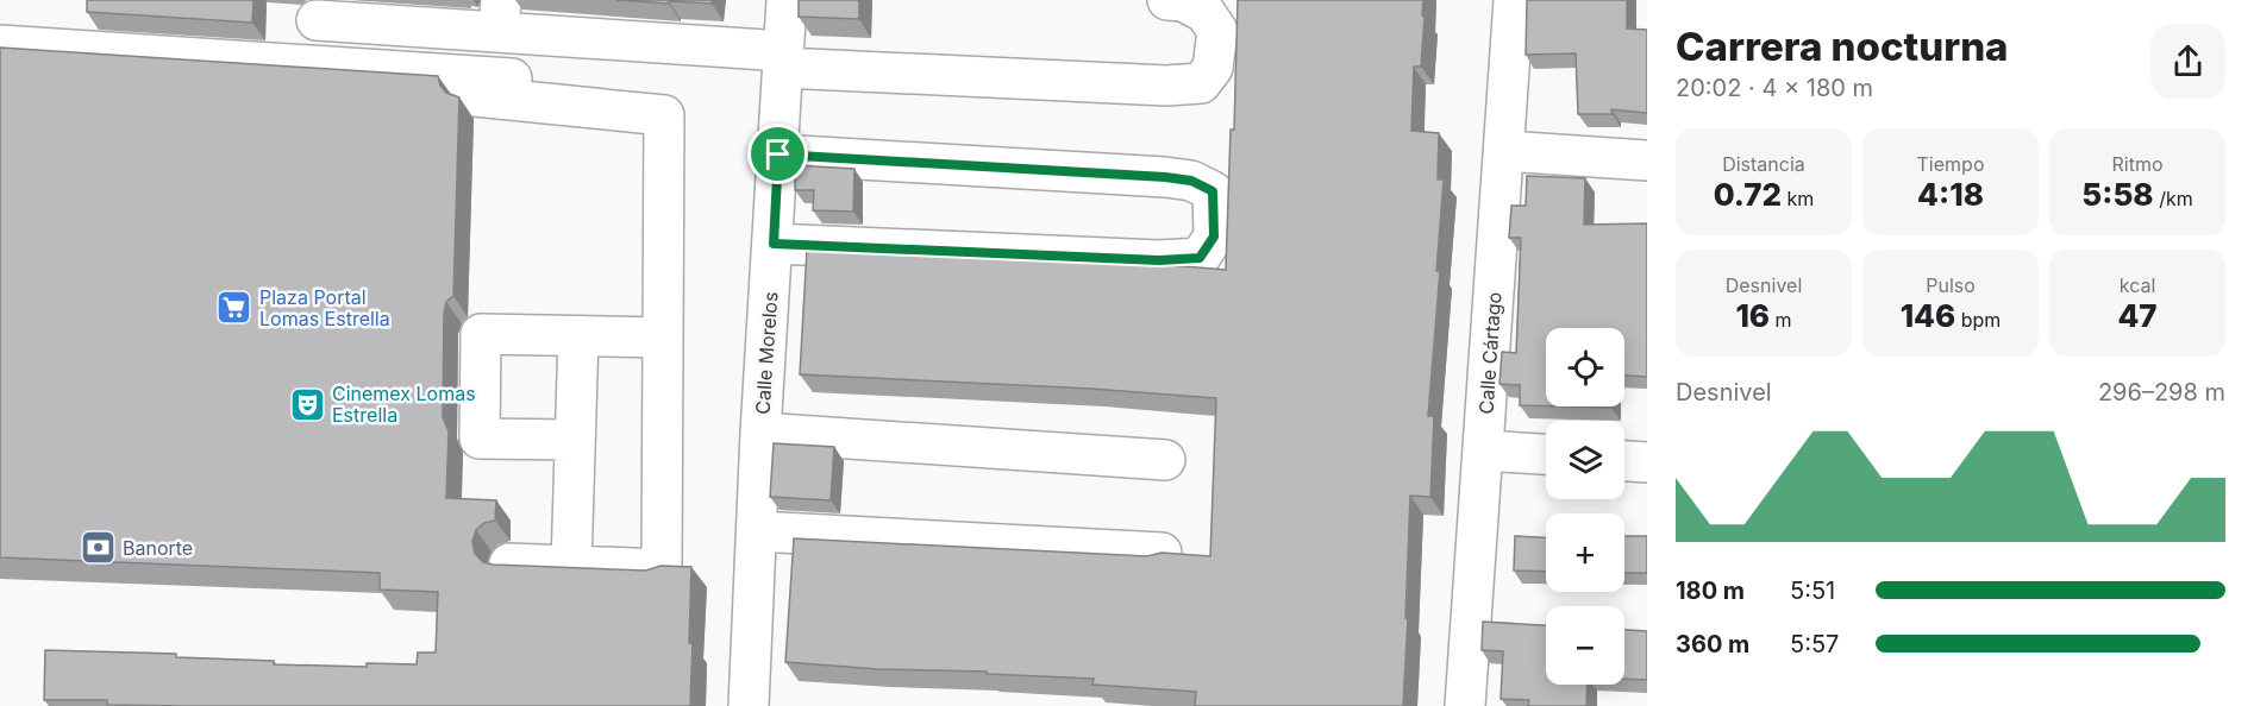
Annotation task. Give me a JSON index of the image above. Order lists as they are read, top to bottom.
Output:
{
  "streets": {
    "street": ["Calle Morelos", "Calle Cártago"]
  },
  "places": {
    "supermarket": ["Plaza Portal Lomas Estrella"],
    "theatre": ["Cinemex Lomas Estrella"],
    "bank": ["Banorte"]
  },
  "page": {
    "heading": ["Carrera nocturna", "20:02 · 4 × 180 m"],
    "stats": [
      ["Distancia", "0.72 km"],
      ["Tiempo", "4:18"],
      ["Ritmo", "5:58 /km"],
      ["Desnivel", "16 m"],
      ["Pulso", "146 bpm"],
      ["kcal", "47"]
    ],
    "map_buttons": ["+", "−"],
    "chart": ["Desnivel", "296–298 m"],
    "list": [
      {
        "name": "180 m",
        "note": "5:51"
      },
      {
        "name": "360 m",
        "note": "5:57"
      }
    ]
  }
}
